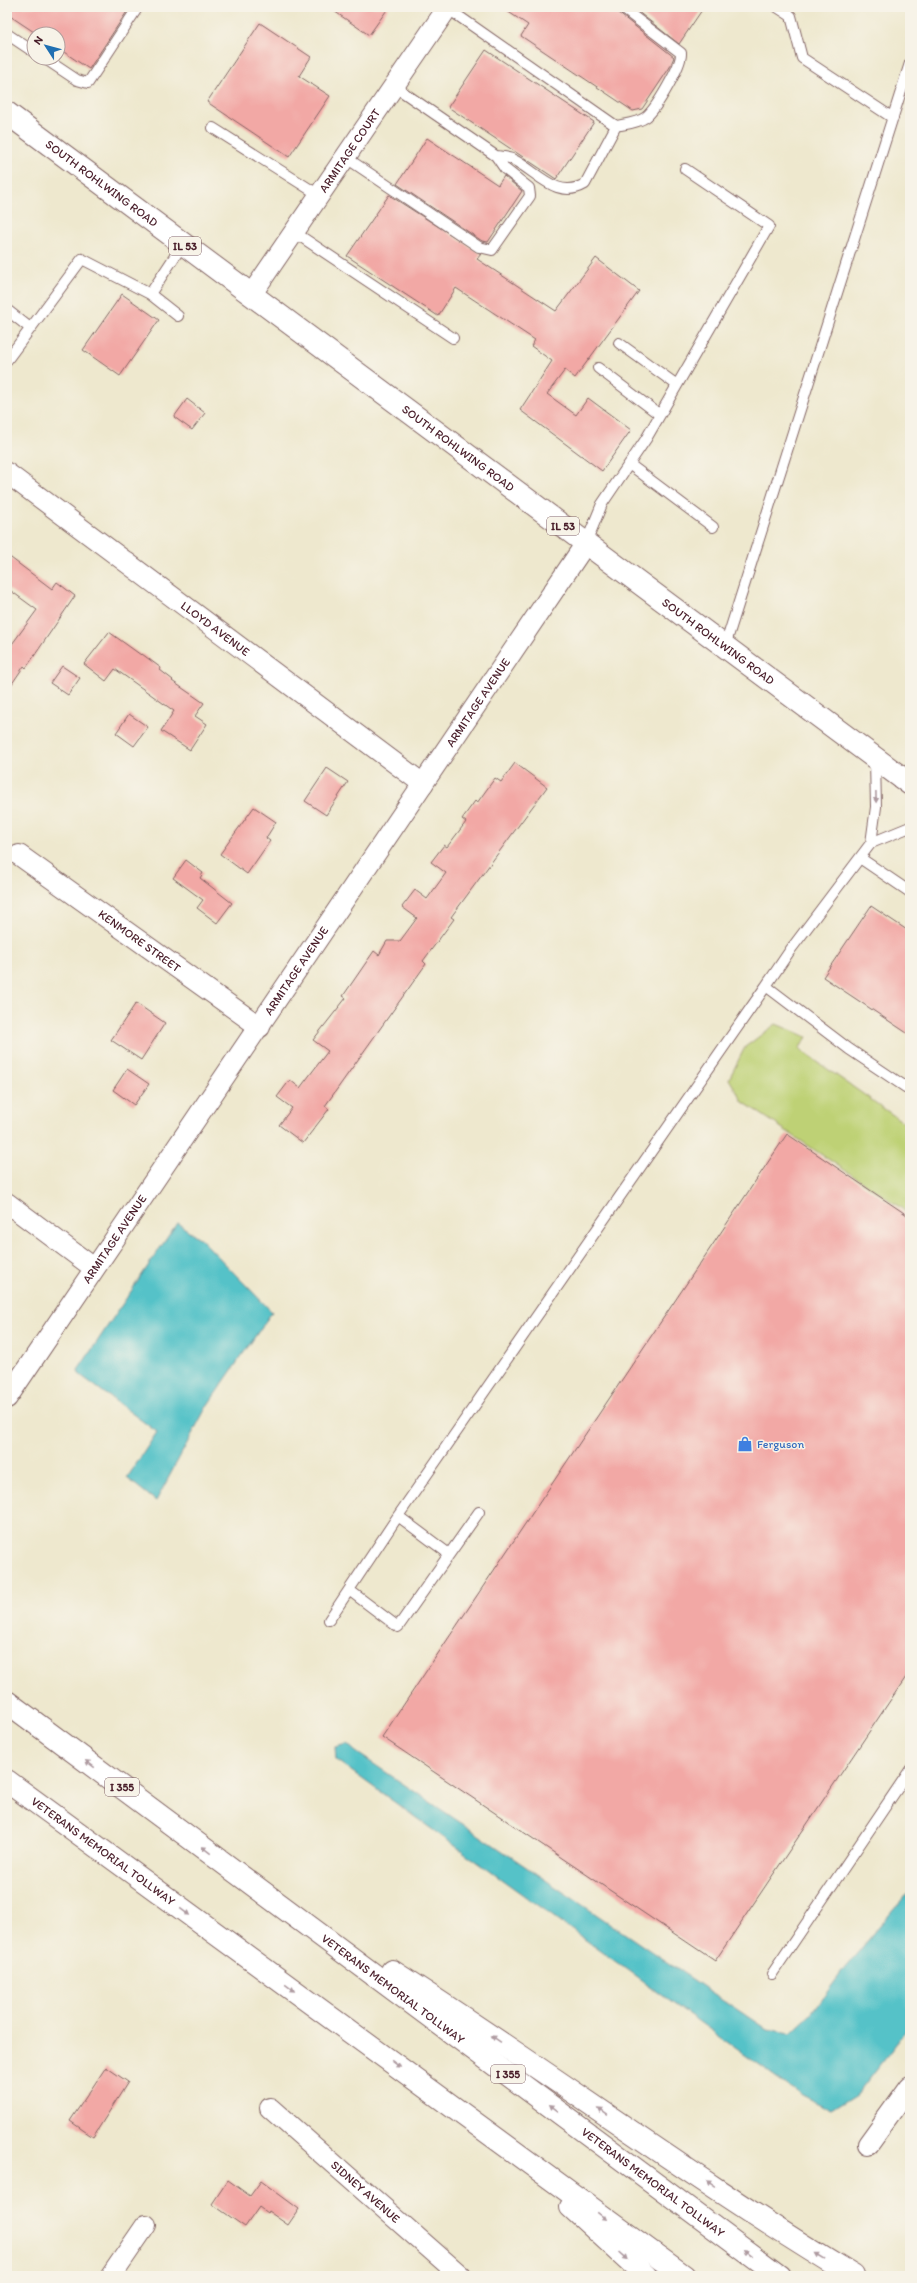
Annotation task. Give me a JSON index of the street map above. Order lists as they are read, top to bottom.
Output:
{
  "streets": {
    "main road": [
      "SOUTH ROHLWING ROAD",
      "IL 53",
      "I 355",
      "VETERANS MEMORIAL TOLLWAY"
    ],
    "street": [
      "ARMITAGE COURT",
      "LLOYD AVENUE",
      "ARMITAGE AVENUE",
      "KENMORE STREET",
      "SIDNEY AVENUE"
    ]
  },
  "crossings": [
    ["ARMITAGE COURT", "SOUTH ROHLWING ROAD"],
    ["SOUTH ROHLWING ROAD", "ARMITAGE AVENUE"],
    ["LLOYD AVENUE", "ARMITAGE AVENUE"],
    ["ARMITAGE AVENUE", "KENMORE STREET"]
  ],
  "places": {
    "shop": ["Ferguson"]
  },
  "north": "top left"
}
